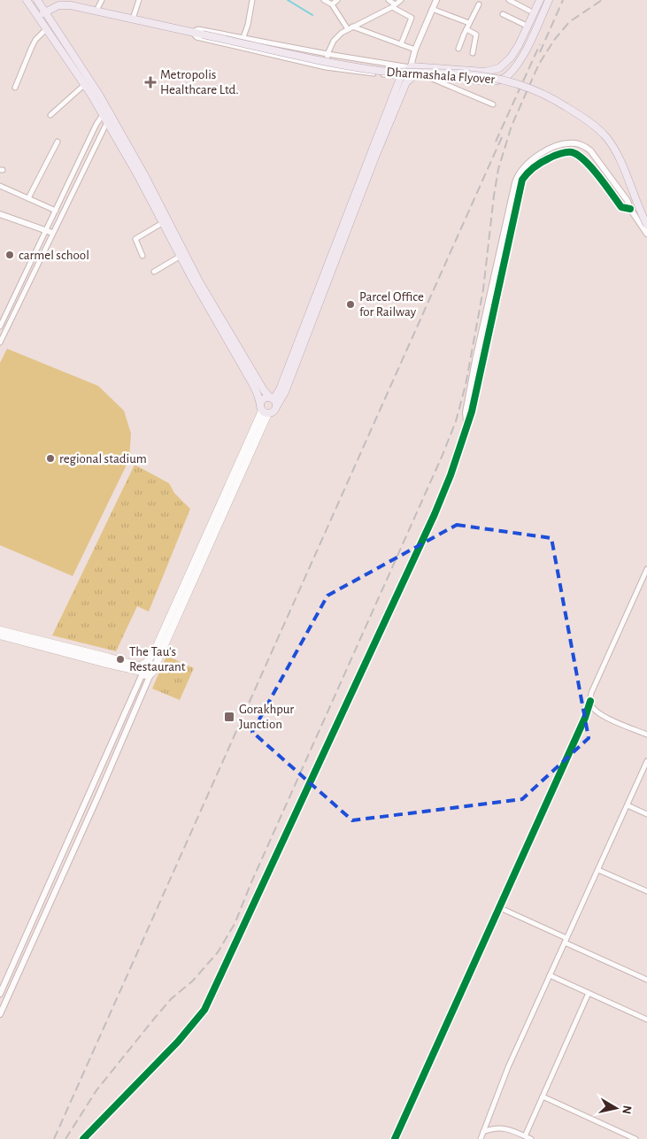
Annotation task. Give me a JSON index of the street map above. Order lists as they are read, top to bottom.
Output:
{
  "streets": {
    "main road": ["Dharmashala Flyover"]
  },
  "places": {
    "health": ["Metropolis Healthcare Ltd."],
    "other": [
      "carmel school",
      "Parcel Office for Railway",
      "regional stadium",
      "The Tau's Restaurant"
    ],
    "transit": ["Gorakhpur Junction"]
  },
  "north": "right"
}
